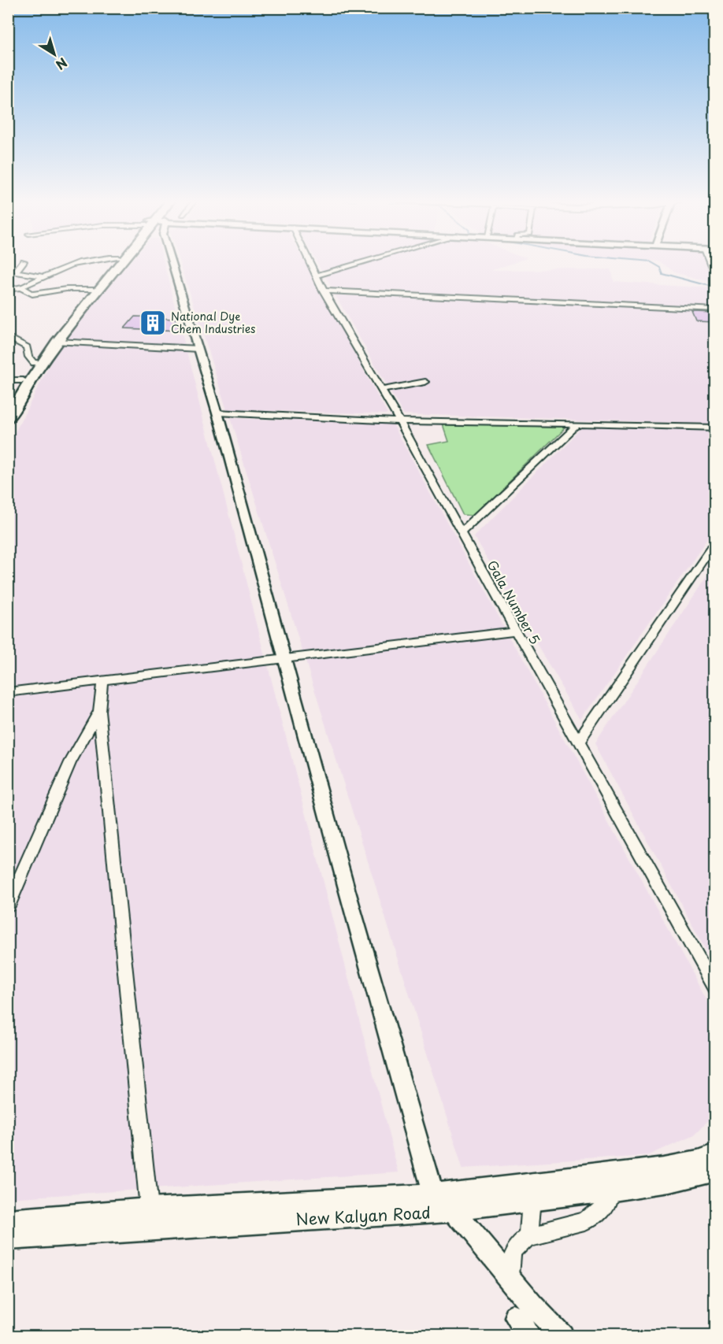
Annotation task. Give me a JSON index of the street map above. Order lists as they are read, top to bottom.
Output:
{
  "streets": {
    "street": ["Gala Number 5", "New Kalyan Road"]
  },
  "places": {
    "building": ["National Dye Chem Industries"]
  },
  "north": "bottom right"
}
